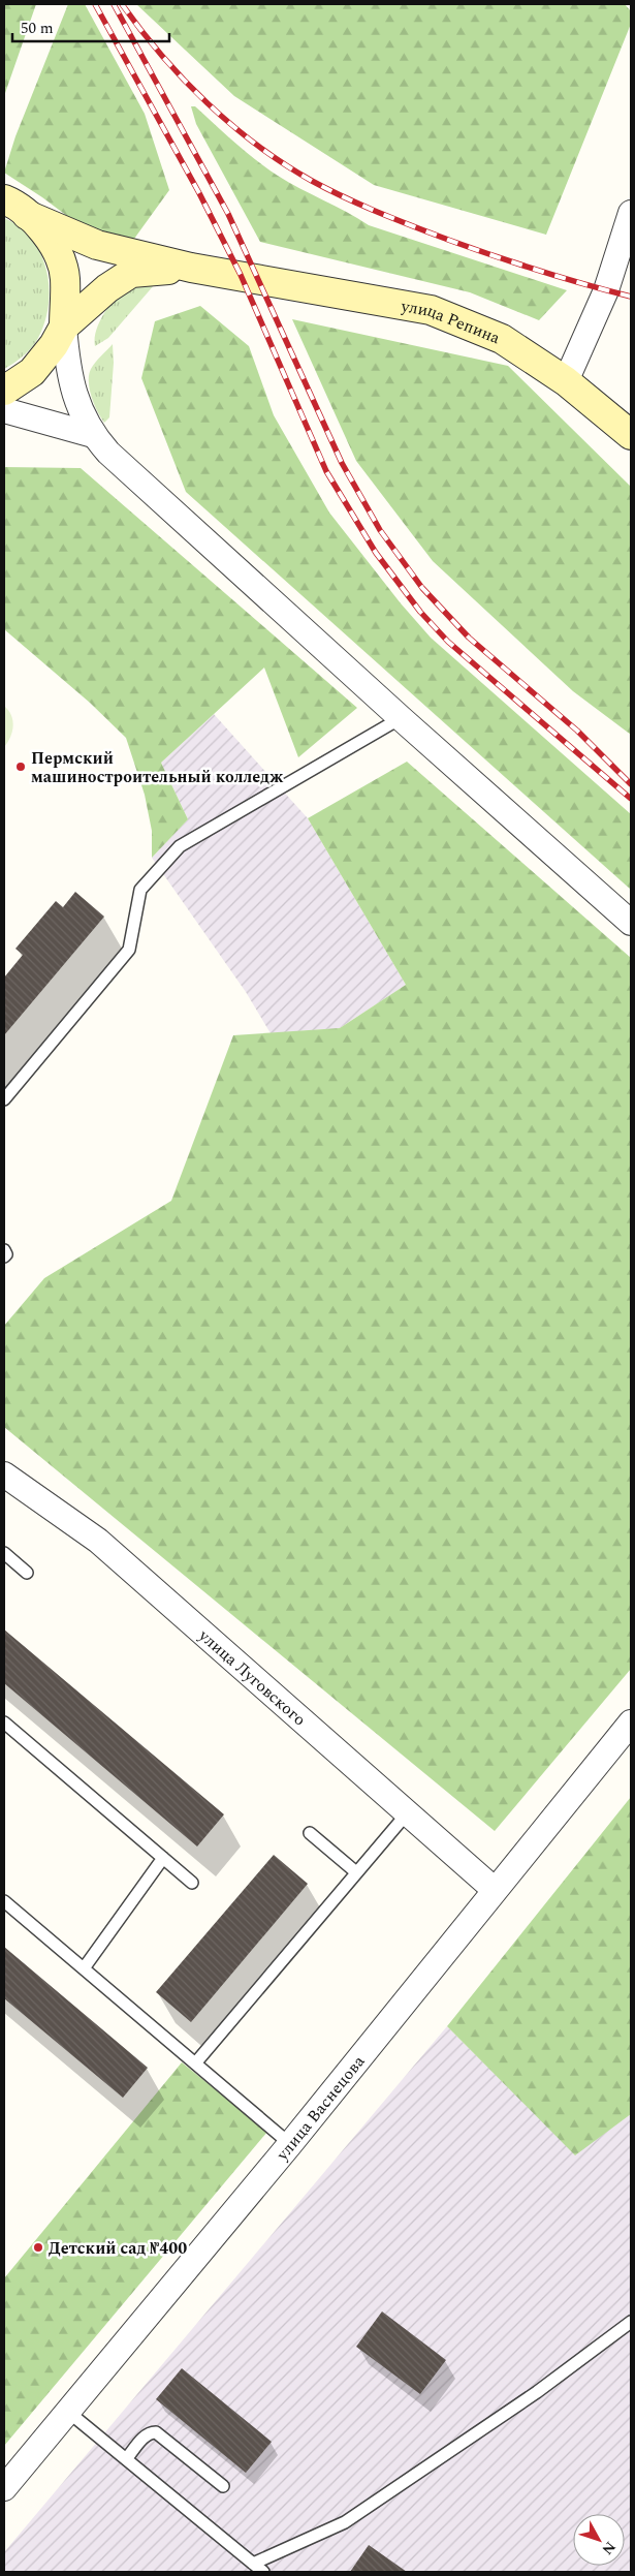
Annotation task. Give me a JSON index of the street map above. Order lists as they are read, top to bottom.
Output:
{
  "streets": {
    "street": ["улица Репина", "улица Луговского", "улица Васнецова"]
  },
  "crossings": [
    ["улица Луговского", "улица Васнецова"]
  ],
  "places": ["Пермский машиностроительный колледж", "Детский сад №400"],
  "scale_bar": "50 m",
  "north": "bottom right"
}
